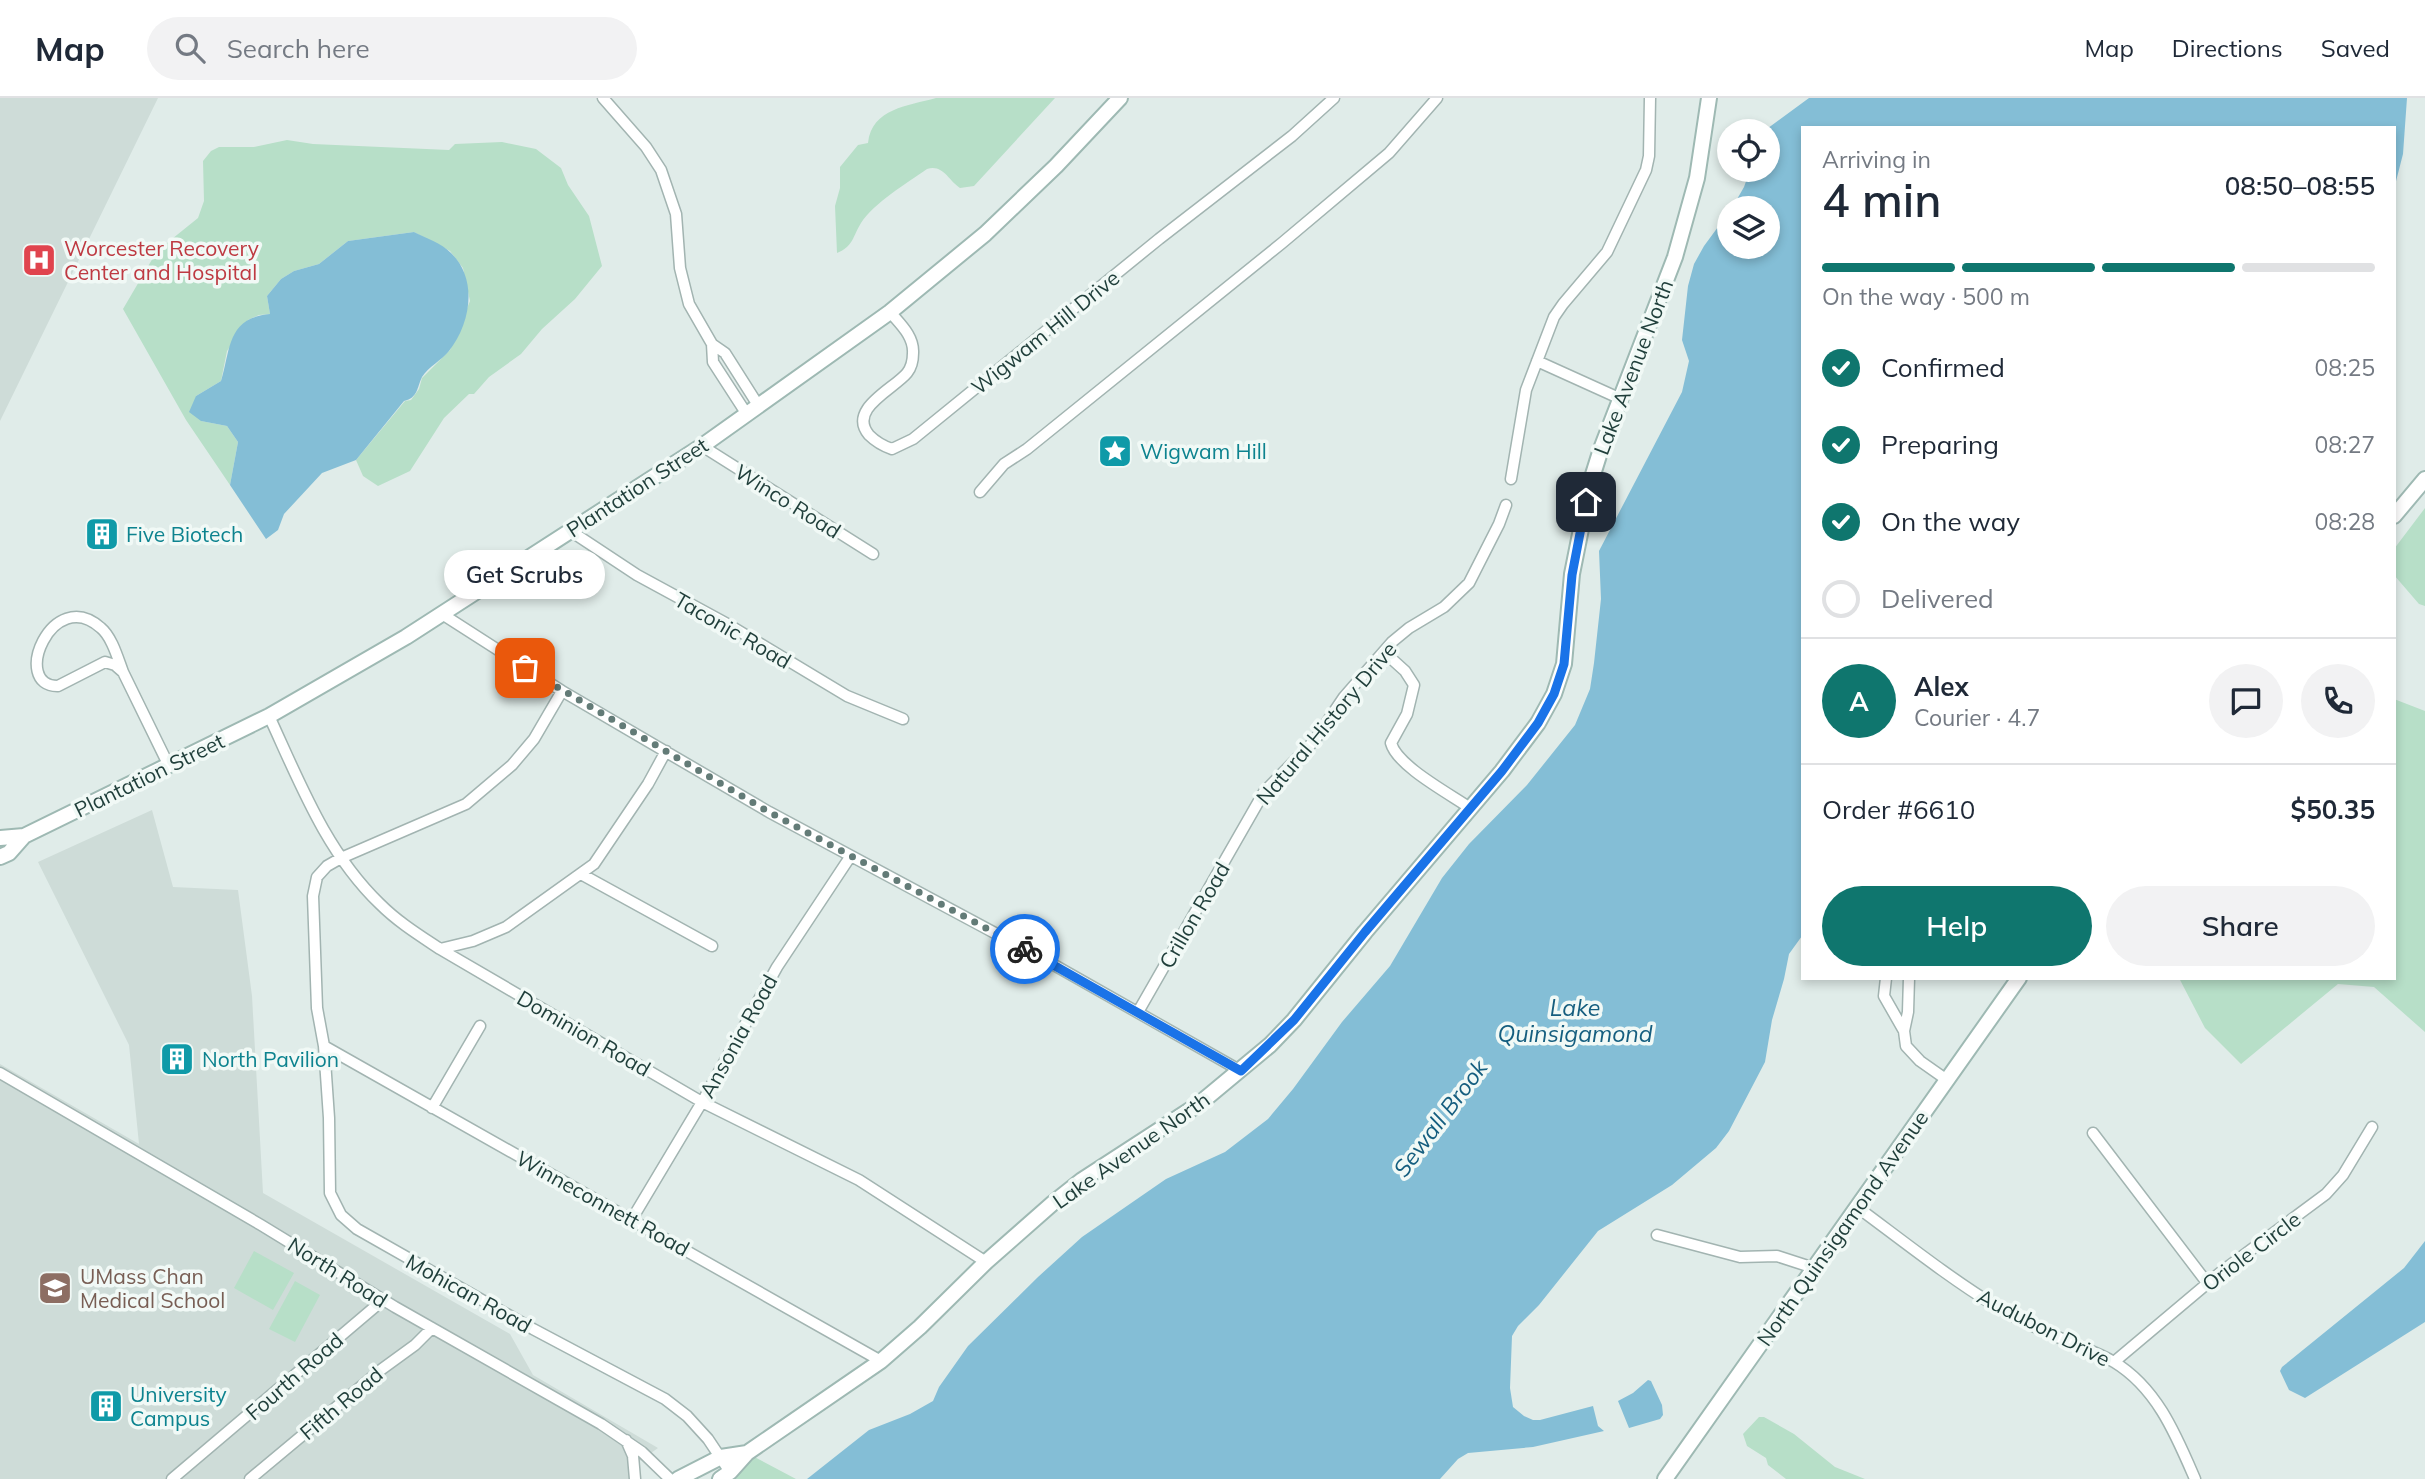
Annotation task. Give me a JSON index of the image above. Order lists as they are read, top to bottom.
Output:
{
  "streets": {
    "main road": ["Lake Avenue North", "Plantation Street", "North Quinsigamond Avenue"],
    "street": [
      "Wigwam Hill Drive",
      "Winco Road",
      "Taconic Road",
      "Natural History Drive",
      "Crillon Road",
      "Dominion Road",
      "Ansonia Road",
      "Winneconnett Road",
      "Oriole Circle",
      "North Road",
      "Mohican Road",
      "Audubon Drive",
      "Fourth Road",
      "Fifth Road"
    ]
  },
  "crossings": [
    ["Wigwam Hill Drive", "Plantation Street"],
    ["Lake Avenue North", "Dominion Road"],
    ["Lake Avenue North", "Winneconnett Road"],
    ["Lake Avenue North", "Mohican Road"],
    ["Plantation Street", "Winco Road"],
    ["Plantation Street", "Taconic Road"],
    ["Plantation Street", "Dominion Road"],
    ["Natural History Drive", "Crillon Road"],
    ["Dominion Road", "Ansonia Road"],
    ["Dominion Road", "Mohican Road"],
    ["Ansonia Road", "Winneconnett Road"],
    ["Winneconnett Road", "Mohican Road"],
    ["North Quinsigamond Avenue", "Audubon Drive"],
    ["Oriole Circle", "Audubon Drive"],
    ["North Road", "Fourth Road"],
    ["North Road", "Fifth Road"]
  ],
  "water": ["Lake Quinsigamond", "Sewall Brook"],
  "places": {
    "hospital": ["Worcester Recovery Center and Hospital"],
    "place": ["Wigwam Hill"],
    "building": ["Five Biotech", "North Pavilion", "University Campus"],
    "other": ["Get Scrubs"],
    "school or university": ["UMass Chan Medical School"]
  },
  "page": {
    "header": "Map",
    "search": "Search here",
    "nav": ["Map", "Directions", "Saved"],
    "heading": ["4 min", "Arriving in", "08:50–08:55"],
    "panel": [
      "Alex",
      "Courier · 4.7",
      "Order #6610",
      "$50.35"
    ],
    "bar": "On the way · 500 m",
    "list": [
      ["Confirmed", "08:25"],
      ["Preparing", "08:27"],
      ["On the way", "08:28"],
      "Delivered"
    ],
    "bubble": "Get Scrubs",
    "round": "A",
    "buttons": ["Help", "Share"]
  }
}
